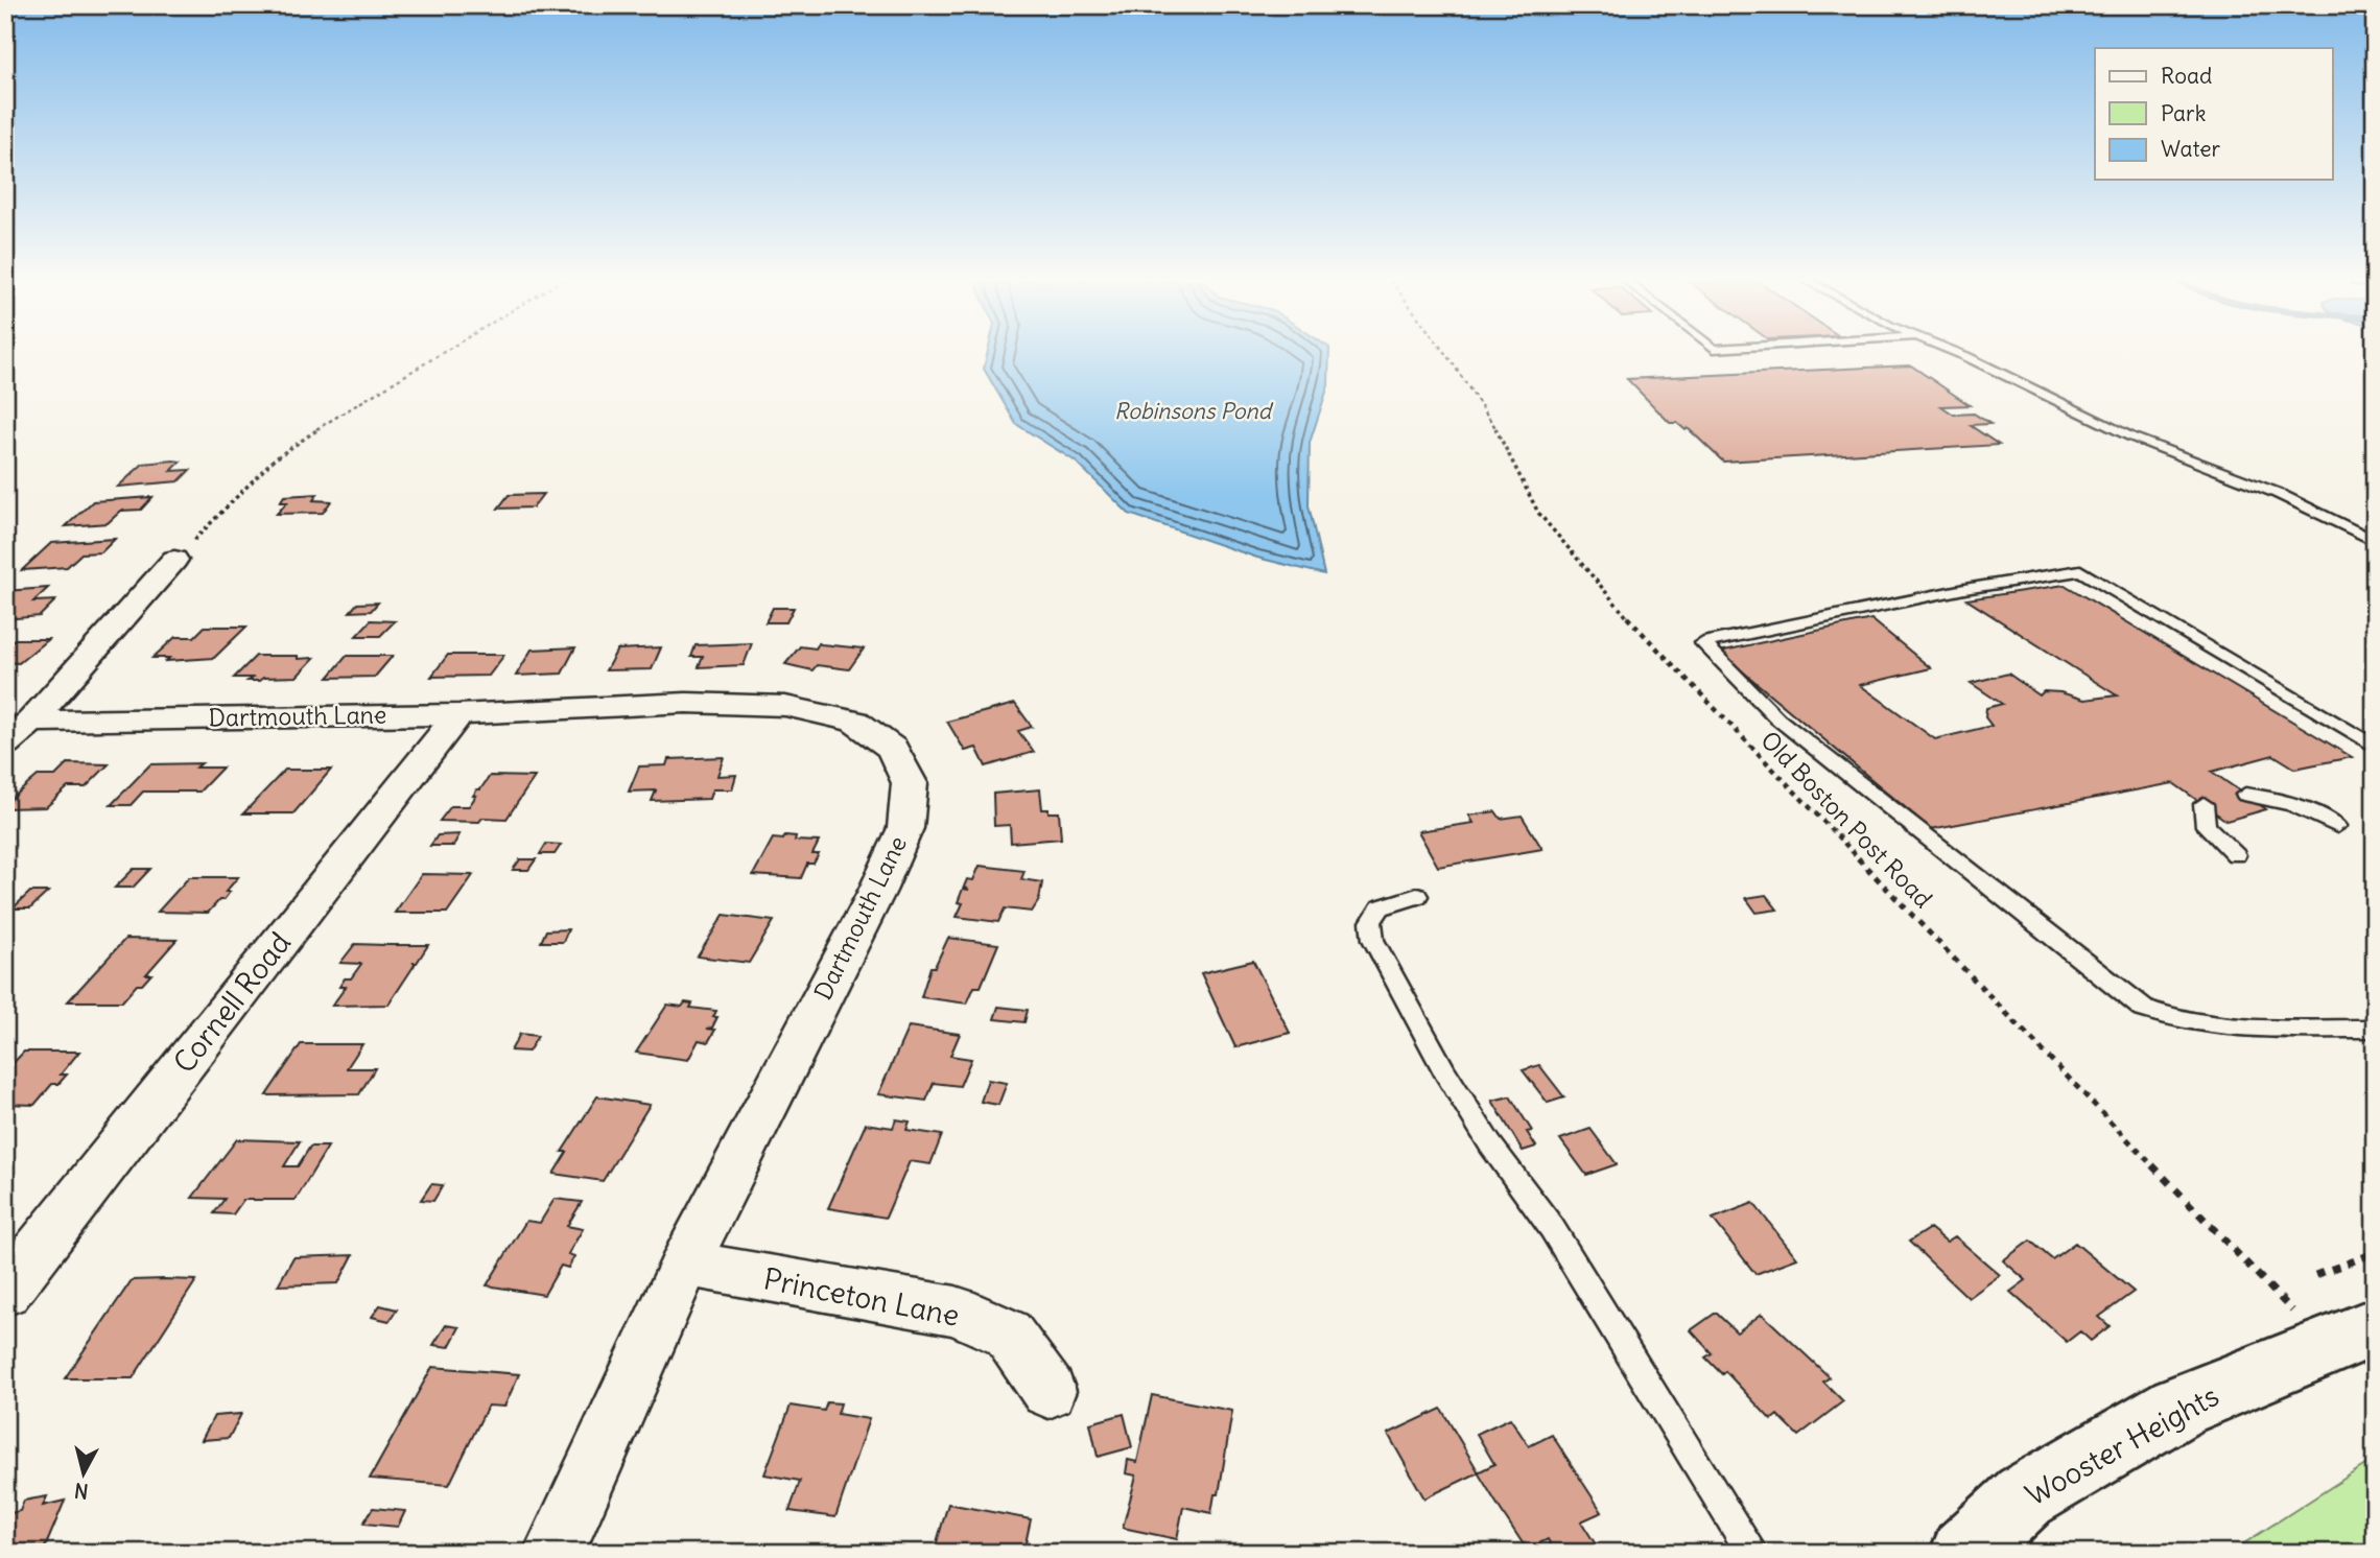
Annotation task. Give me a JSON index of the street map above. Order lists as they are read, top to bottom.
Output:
{
  "streets": {
    "main road": ["Wooster Heights"],
    "street": ["Dartmouth Lane", "Cornell Road", "Princeton Lane"],
    "path": ["Old Boston Post Road"]
  },
  "crossings": [
    ["Dartmouth Lane", "Cornell Road"],
    ["Dartmouth Lane", "Princeton Lane"],
    ["Old Boston Post Road", "Wooster Heights"]
  ],
  "water": ["Robinsons Pond"],
  "legend": ["Road", "Park", "Water"],
  "north": "bottom"
}
